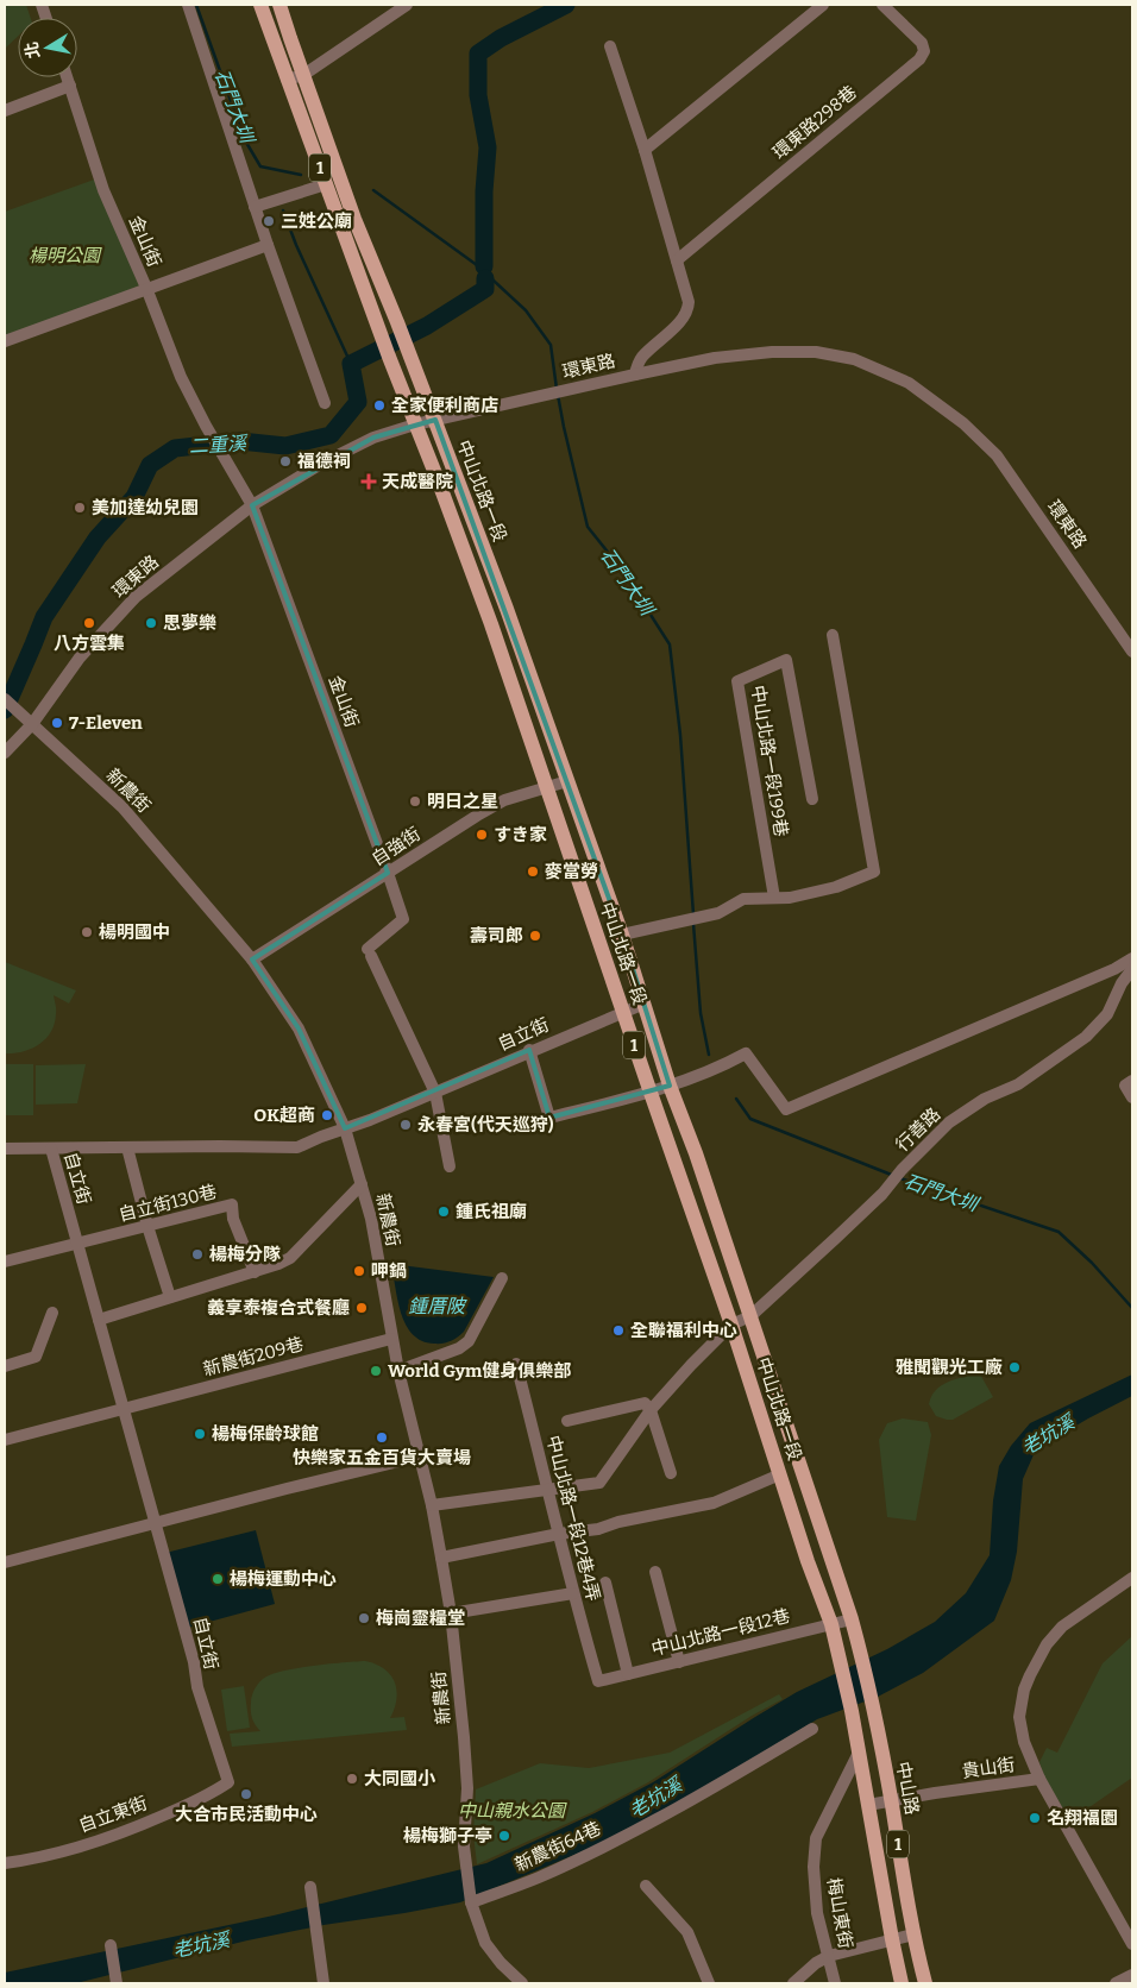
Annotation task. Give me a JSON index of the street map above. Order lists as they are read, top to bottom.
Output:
{
  "streets": {
    "main road": ["1", "中山北路一段", "中山路"],
    "street": [
      "環東路298巷",
      "金山街",
      "環東路",
      "中山北路一段199巷",
      "新農街",
      "自強街",
      "自立街",
      "行善路",
      "自立街130巷",
      "新農街209巷",
      "中山北路一段12巷4弄",
      "中山北路一段12巷",
      "貴山街",
      "自立東街",
      "新農街64巷",
      "梅山東街"
    ]
  },
  "crossings": [
    ["1", "中山北路一段"],
    ["1", "貴山街"],
    ["1", "梅山東街"],
    ["金山街", "環東路"],
    ["金山街", "自強街"],
    ["金山街", "自立街"],
    ["環東路", "中山北路一段"],
    ["環東路", "新農街"],
    ["中山北路一段", "自強街"],
    ["中山北路一段", "自立街"],
    ["中山北路一段", "行善路"],
    ["中山北路一段", "中山北路一段12巷"],
    ["中山北路一段", "中山路"],
    ["中山北路一段", "梅山東街"],
    ["新農街", "自強街"],
    ["新農街", "自立街"],
    ["新農街", "新農街209巷"],
    ["新農街", "新農街64巷"],
    ["自立街", "自立街130巷"],
    ["自立街", "新農街209巷"],
    ["自立街", "自立東街"],
    ["中山北路一段12巷4弄", "中山北路一段12巷"],
    ["貴山街", "中山路"]
  ],
  "water": [
    "石門大圳",
    "二重溪",
    "鍾厝陂",
    "老坑溪"
  ],
  "parks": ["楊明公園", "中山親水公園"],
  "places": {
    "other": [
      "三姓公廟",
      "全家便利商店",
      "福德祠",
      "美加達幼兒園",
      "八方雲集",
      "思夢樂",
      "7-Eleven",
      "明日之星",
      "すき家",
      "麥當勞",
      "楊明國中",
      "壽司郎",
      "OK超商",
      "永春宮(代天巡狩)",
      "鍾氏祖廟",
      "楊梅分隊",
      "呷鍋",
      "義享泰複合式餐廳",
      "全聯福利中心",
      "雅聞觀光工廠",
      "World Gym健身俱樂部",
      "楊梅保齡球館",
      "快樂家五金百貨大賣場",
      "楊梅運動中心",
      "梅崗靈糧堂",
      "大同國小",
      "大合市民活動中心",
      "名翔福園",
      "楊梅獅子亭"
    ],
    "health": ["天成醫院"]
  },
  "north": "left"
}
